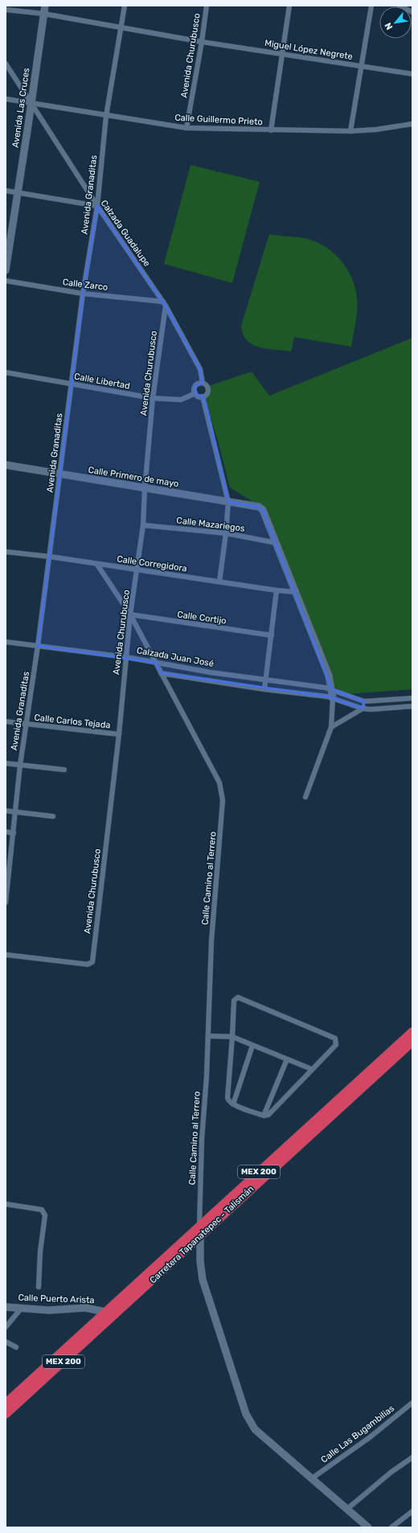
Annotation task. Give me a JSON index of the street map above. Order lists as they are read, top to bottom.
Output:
{
  "streets": {
    "highway": ["MEX 200", "Carretera Tapanatepec - Talismán"],
    "street": [
      "Miguel López Negrete",
      "Avenida Churubusco",
      "Avenida Las Cruces",
      "Calle Guillermo Prieto",
      "Avenida Granaditas",
      "Calzada Guadalupe",
      "Calle Zarco",
      "Calle Libertad",
      "Calle Primero de mayo",
      "Calle Mazariegos",
      "Calle Corregidora",
      "Calle Cortijo",
      "Calzada Juan José",
      "Calle Carlos Tejada",
      "Calle Camino al Terrero",
      "Calle Puerto Arista",
      "Calle Las Bugambilias"
    ]
  },
  "crossings": [
    ["Miguel López Negrete", "Avenida Churubusco"],
    ["Miguel López Negrete", "Avenida Las Cruces"],
    ["Miguel López Negrete", "Avenida Granaditas"],
    ["Avenida Churubusco", "Calle Guillermo Prieto"],
    ["Avenida Churubusco", "Calzada Guadalupe"],
    ["Avenida Churubusco", "Calle Zarco"],
    ["Avenida Churubusco", "Calle Libertad"],
    ["Avenida Churubusco", "Calle Primero de mayo"],
    ["Avenida Churubusco", "Calle Mazariegos"],
    ["Avenida Churubusco", "Calle Corregidora"],
    ["Avenida Churubusco", "Calle Cortijo"],
    ["Avenida Churubusco", "Calzada Juan José"],
    ["Avenida Churubusco", "Calle Carlos Tejada"],
    ["Avenida Churubusco", "Calle Camino al Terrero"],
    ["Avenida Las Cruces", "Calle Guillermo Prieto"],
    ["Avenida Las Cruces", "Calzada Guadalupe"],
    ["Calle Guillermo Prieto", "Avenida Granaditas"],
    ["Calle Guillermo Prieto", "Calzada Guadalupe"],
    ["Avenida Granaditas", "Calzada Guadalupe"],
    ["Avenida Granaditas", "Calle Zarco"],
    ["Avenida Granaditas", "Calle Libertad"],
    ["Avenida Granaditas", "Calle Primero de mayo"],
    ["Avenida Granaditas", "Calle Corregidora"],
    ["Avenida Granaditas", "Calzada Juan José"],
    ["Avenida Granaditas", "Calle Carlos Tejada"],
    ["Calzada Guadalupe", "Calle Zarco"],
    ["Calzada Guadalupe", "Calle Libertad"],
    ["Calle Primero de mayo", "Calle Mazariegos"],
    ["Calle Corregidora", "Calle Camino al Terrero"],
    ["Calle Cortijo", "Calle Camino al Terrero"],
    ["Calzada Juan José", "Calle Camino al Terrero"],
    ["Calle Camino al Terrero", "Carretera Tapanatepec - Talismán"],
    ["Carretera Tapanatepec - Talismán", "Calle Puerto Arista"]
  ],
  "north": "bottom left"
}
